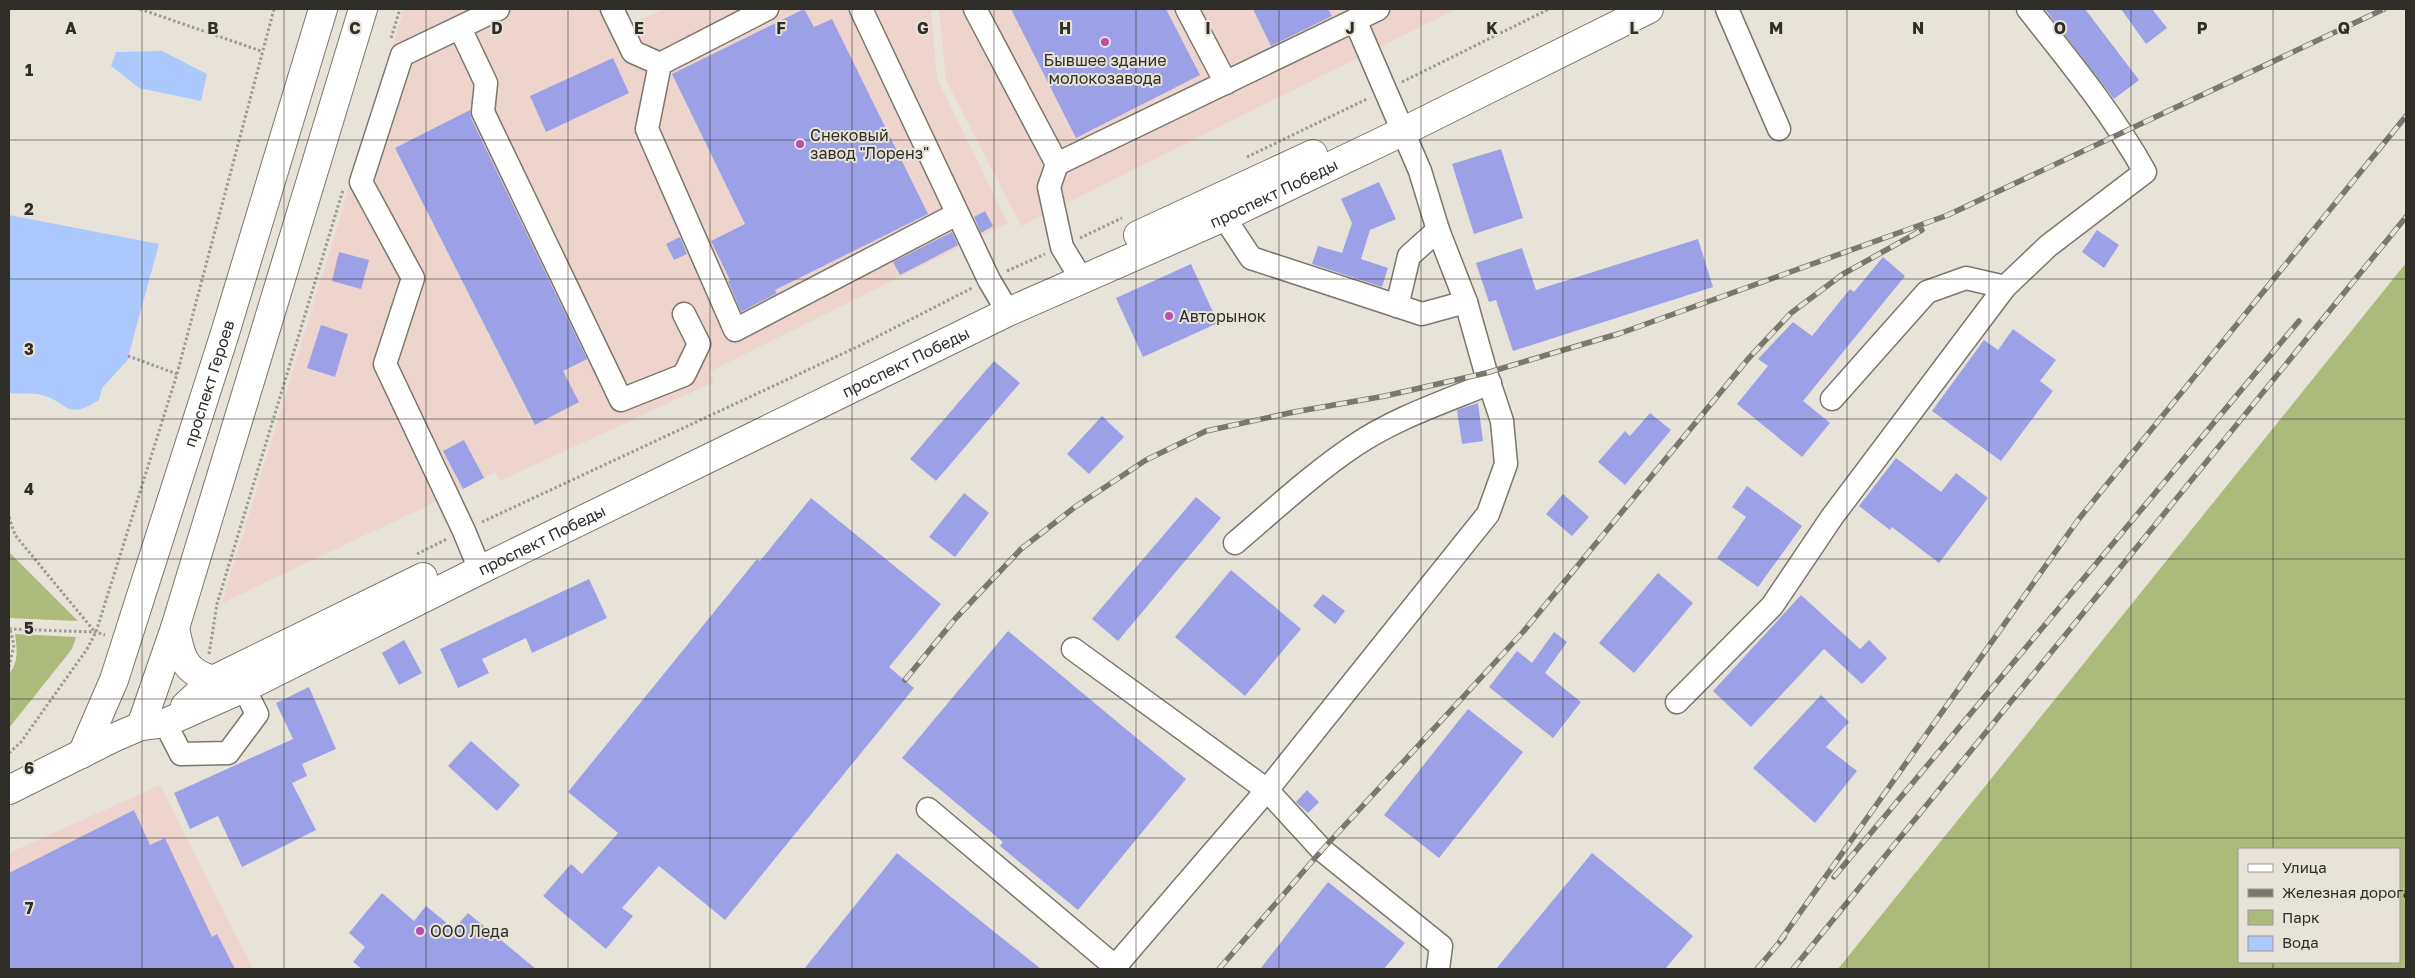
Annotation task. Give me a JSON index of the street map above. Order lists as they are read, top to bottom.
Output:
{
  "streets": {
    "main road": ["проспект Победы", "проспект Героев"]
  },
  "crossings": [
    ["проспект Победы", "проспект Героев"]
  ],
  "places": [
    "Бывшее здание молокозавода",
    "Снековый завод \"Лоренз\"",
    "Авторынок",
    "ООО Леда"
  ],
  "legend": [
    "Улица",
    "Железная дорога",
    "Парк",
    "Вода"
  ],
  "grid": {
    "columns": [
      "A",
      "B",
      "C",
      "D",
      "E",
      "F",
      "G",
      "H",
      "I",
      "J",
      "K",
      "L",
      "M",
      "N",
      "O",
      "P",
      "Q"
    ],
    "rows": [
      "1",
      "2",
      "3",
      "4",
      "5",
      "6",
      "7"
    ]
  }
}
